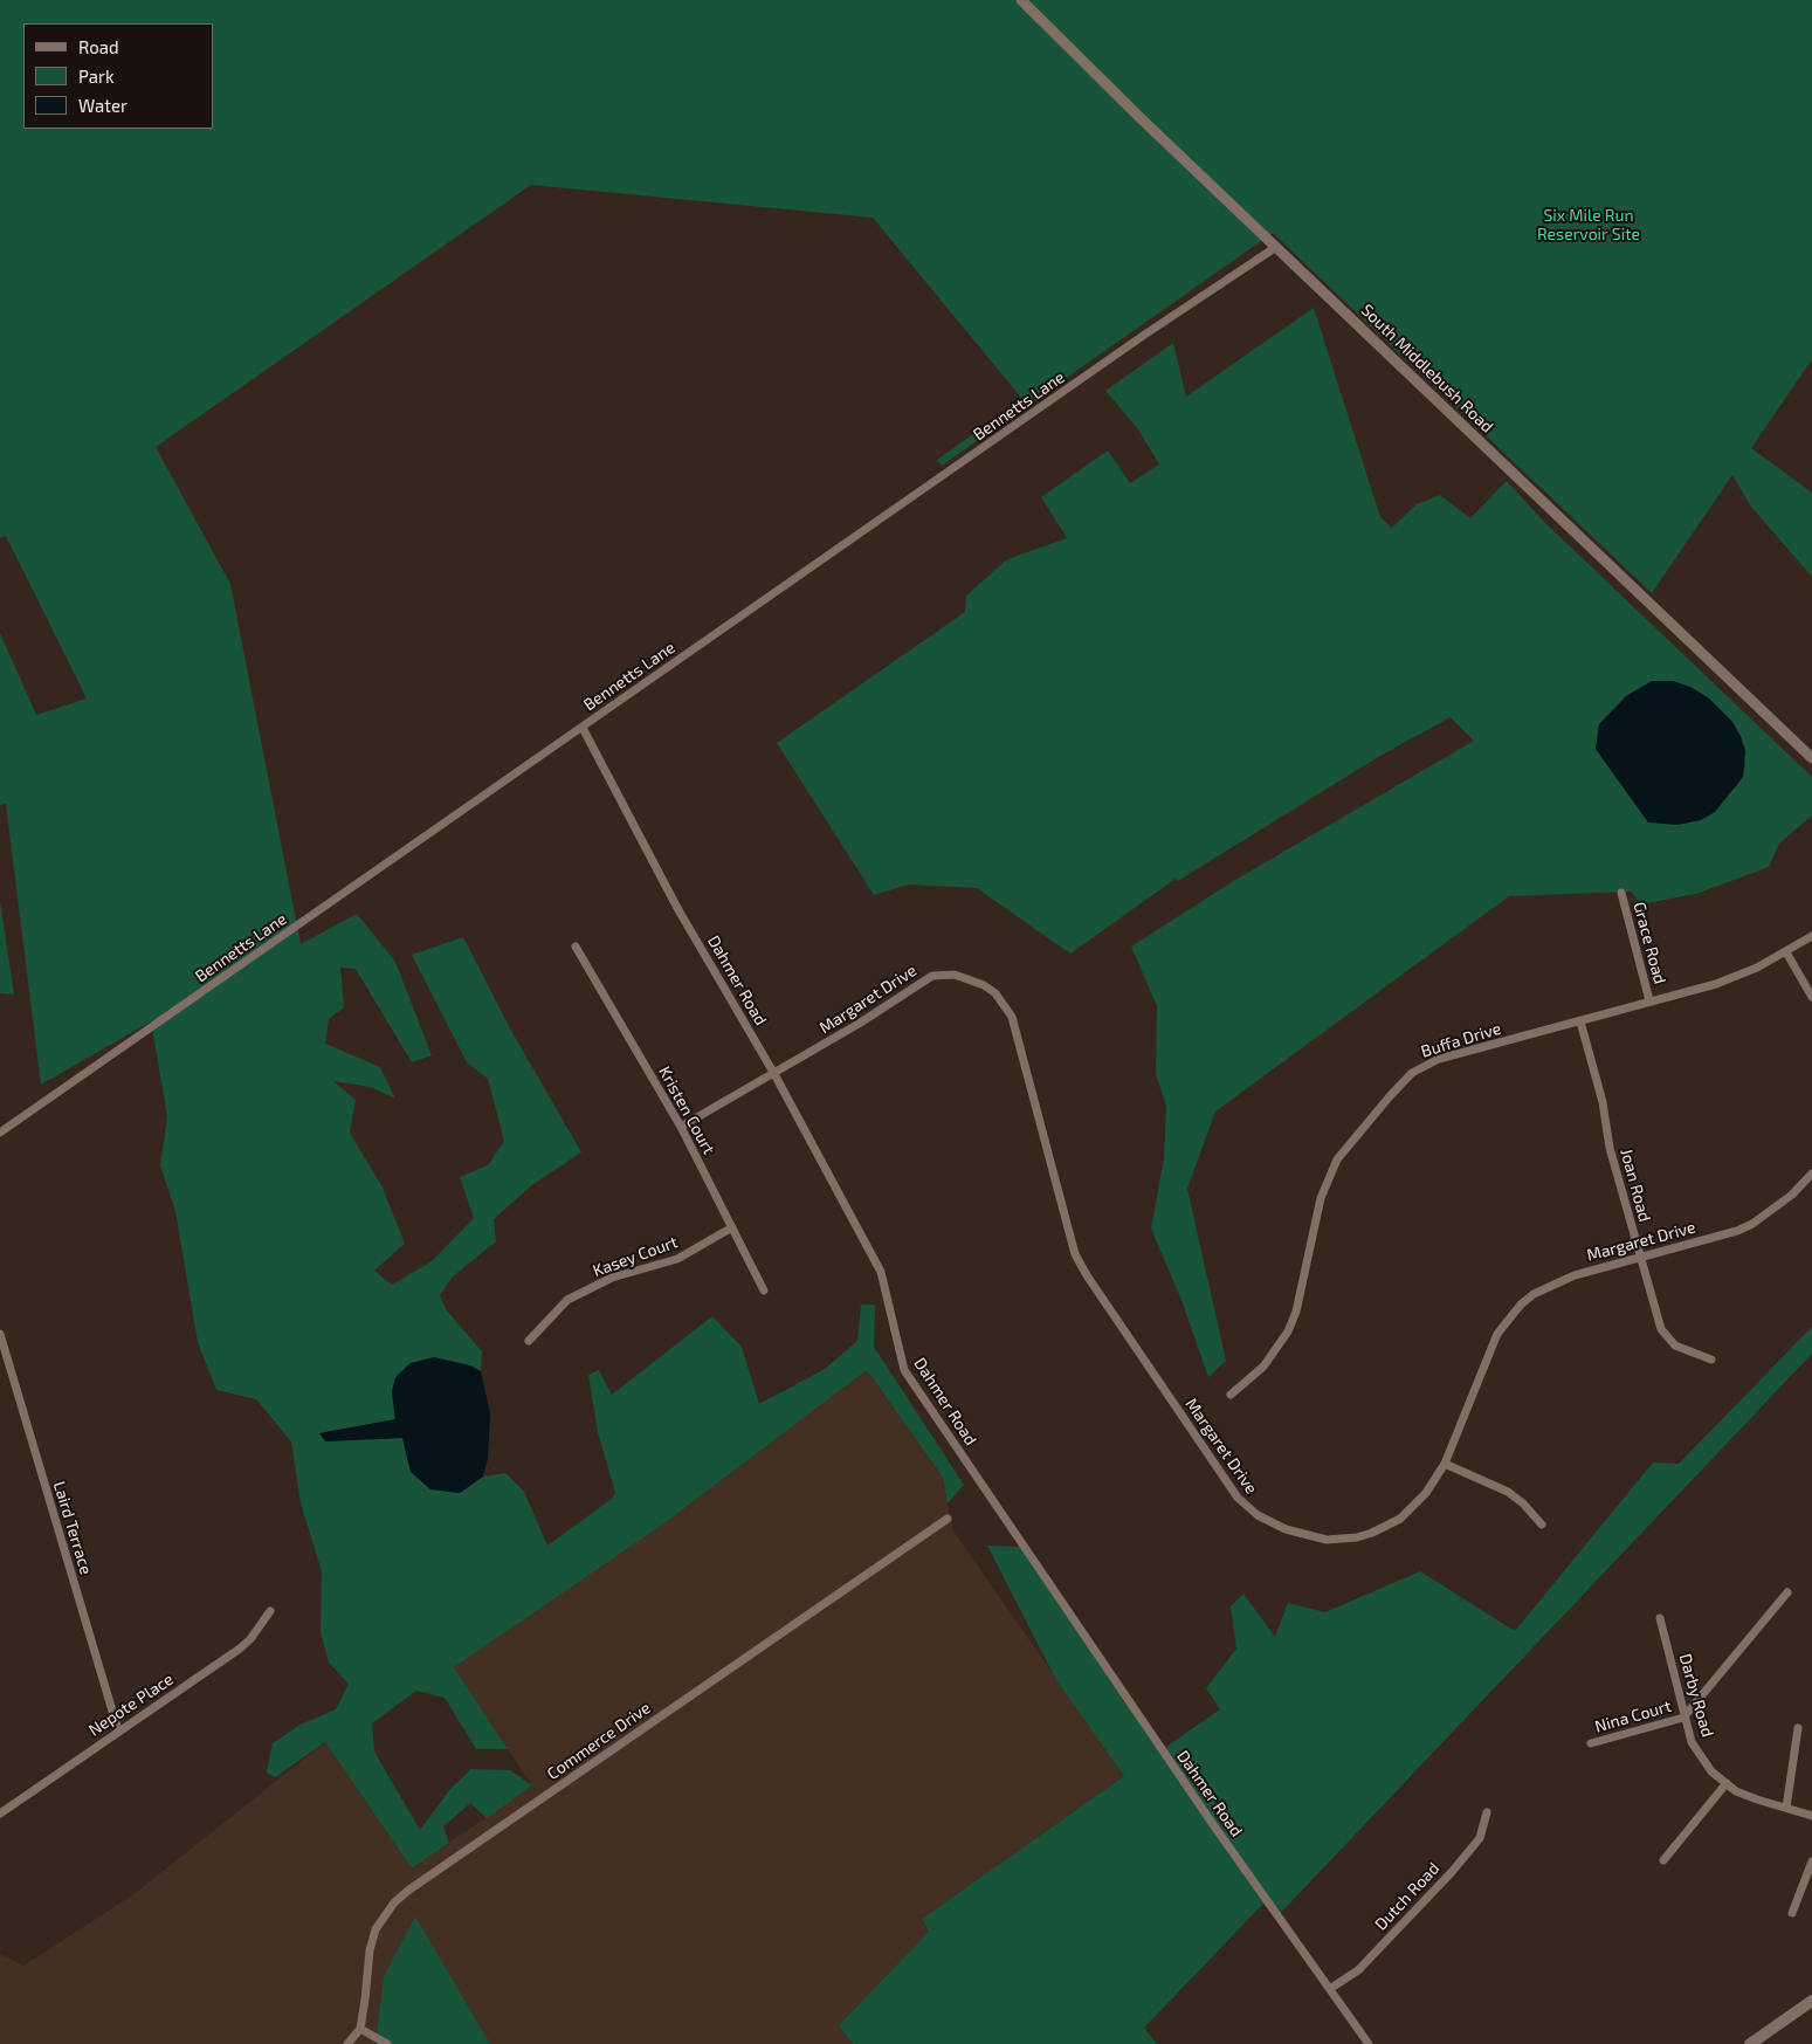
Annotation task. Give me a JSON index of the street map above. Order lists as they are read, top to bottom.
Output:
{
  "streets": {
    "street": [
      "South Middlebush Road",
      "Bennetts Lane",
      "Grace Road",
      "Dahmer Road",
      "Margaret Drive",
      "Buffa Drive",
      "Kristen Court",
      "Joan Road",
      "Kasey Court",
      "Laird Terrace",
      "Darby Road",
      "Nepote Place",
      "Nina Court",
      "Commerce Drive",
      "Dutch Road"
    ]
  },
  "crossings": [
    ["South Middlebush Road", "Bennetts Lane"],
    ["Bennetts Lane", "Dahmer Road"],
    ["Grace Road", "Buffa Drive"],
    ["Dahmer Road", "Margaret Drive"],
    ["Dahmer Road", "Dutch Road"],
    ["Margaret Drive", "Kristen Court"],
    ["Margaret Drive", "Joan Road"],
    ["Buffa Drive", "Joan Road"],
    ["Kristen Court", "Kasey Court"],
    ["Laird Terrace", "Nepote Place"],
    ["Darby Road", "Nina Court"]
  ],
  "parks": ["Six Mile Run Reservoir Site"],
  "legend": ["Road", "Park", "Water"]
}
